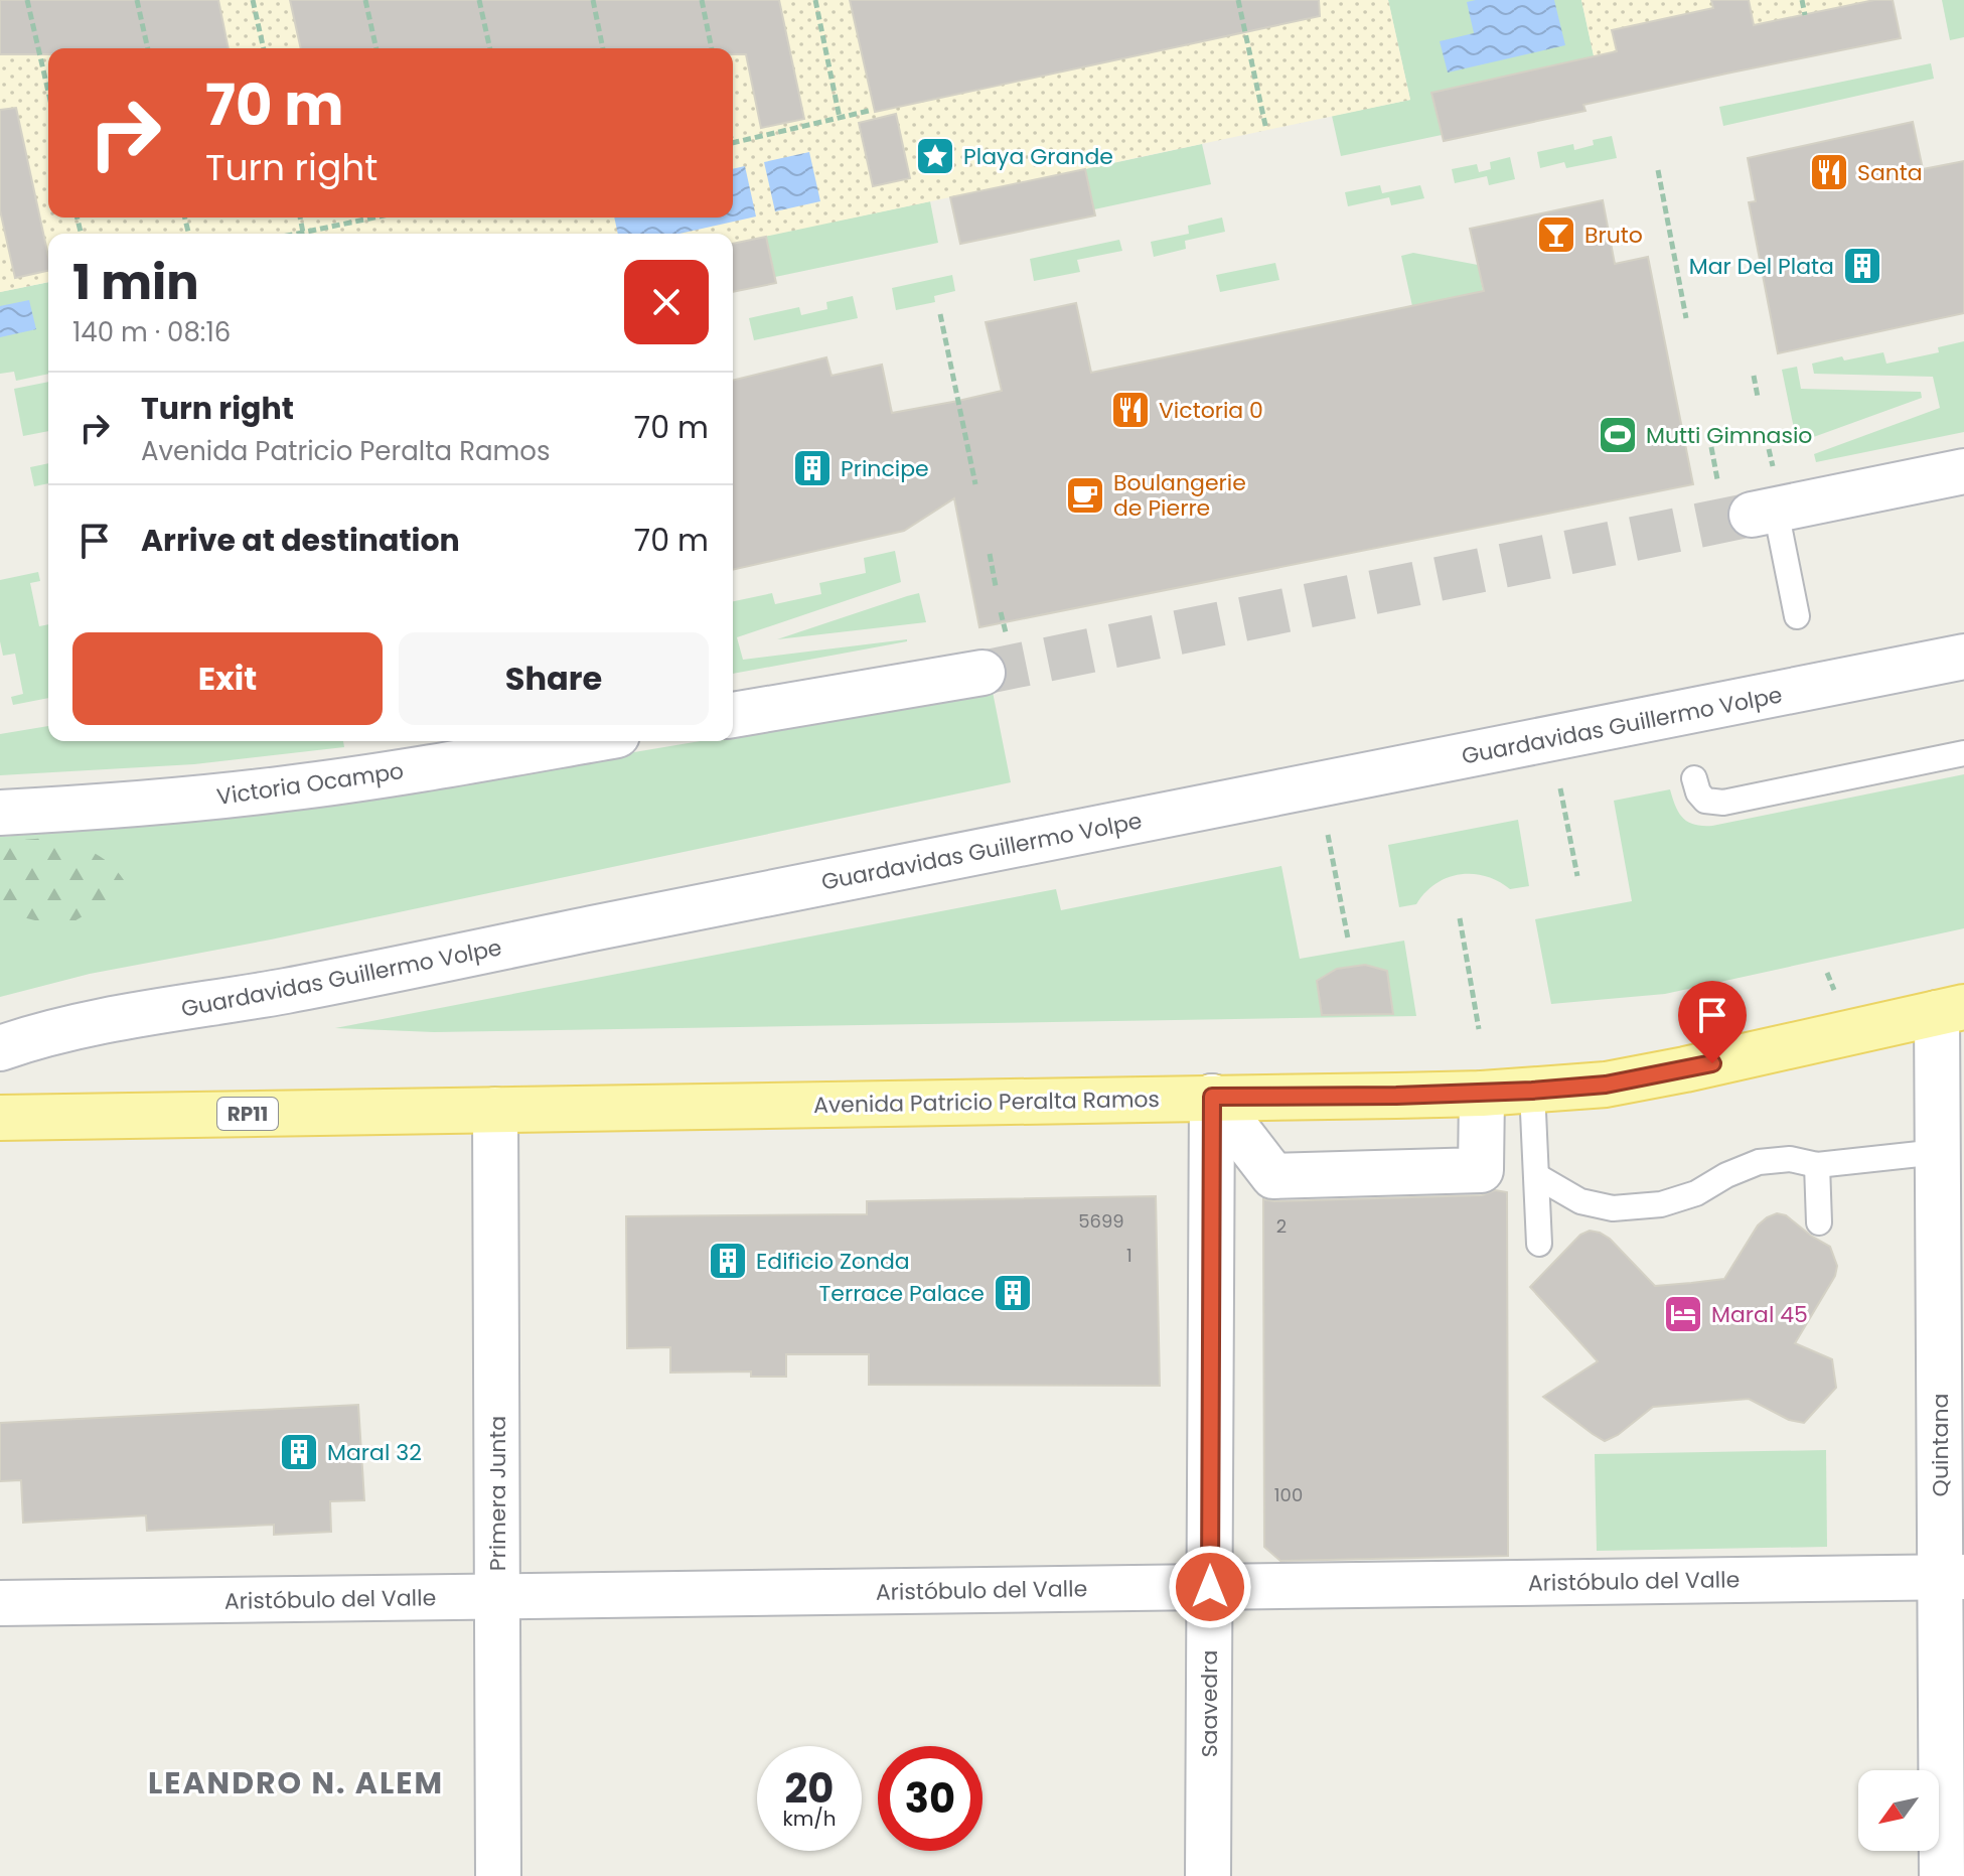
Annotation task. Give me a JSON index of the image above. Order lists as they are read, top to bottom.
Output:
{
  "streets": {
    "main road": ["Avenida Patricio Peralta Ramos", "RP11"],
    "street": [
      "Guardavidas Guillermo Volpe",
      "Victoria Ocampo",
      "Quintana",
      "Primera Junta",
      "Aristóbulo del Valle",
      "Saavedra"
    ]
  },
  "crossings": [
    ["Avenida Patricio Peralta Ramos", "Quintana"],
    ["Avenida Patricio Peralta Ramos", "Primera Junta"],
    ["Avenida Patricio Peralta Ramos", "Saavedra"],
    ["Quintana", "Aristóbulo del Valle"],
    ["Primera Junta", "Aristóbulo del Valle"],
    ["Aristóbulo del Valle", "Saavedra"]
  ],
  "districts": ["LEANDRO N. ALEM"],
  "places": {
    "place": ["Playa Grande"],
    "restaurant": ["Santa", "Victoria 0"],
    "bar": ["Bruto"],
    "building": [
      "Mar Del Plata",
      "Principe",
      "Edificio Zonda",
      "Terrace Palace",
      "Maral 32"
    ],
    "sports": ["Mutti Gimnasio"],
    "cafe": ["Boulangerie de Pierre"],
    "hotel": ["Maral 45"]
  },
  "house_numbers": [
    "5699",
    "2",
    "1",
    "100"
  ],
  "north": "bottom left",
  "page": {
    "turn": ["70 m", "Turn right"],
    "heading": ["1 min", "140 m · 08:16"],
    "list": [
      {
        "name": "Turn right",
        "note": "Avenida Patricio Peralta Ramos",
        "value": "70 m"
      },
      {
        "name": "Arrive at destination",
        "value": "70 m"
      }
    ],
    "buttons": ["Exit", "Share"],
    "speed": "20 km/h",
    "limit": "30"
  }
}
